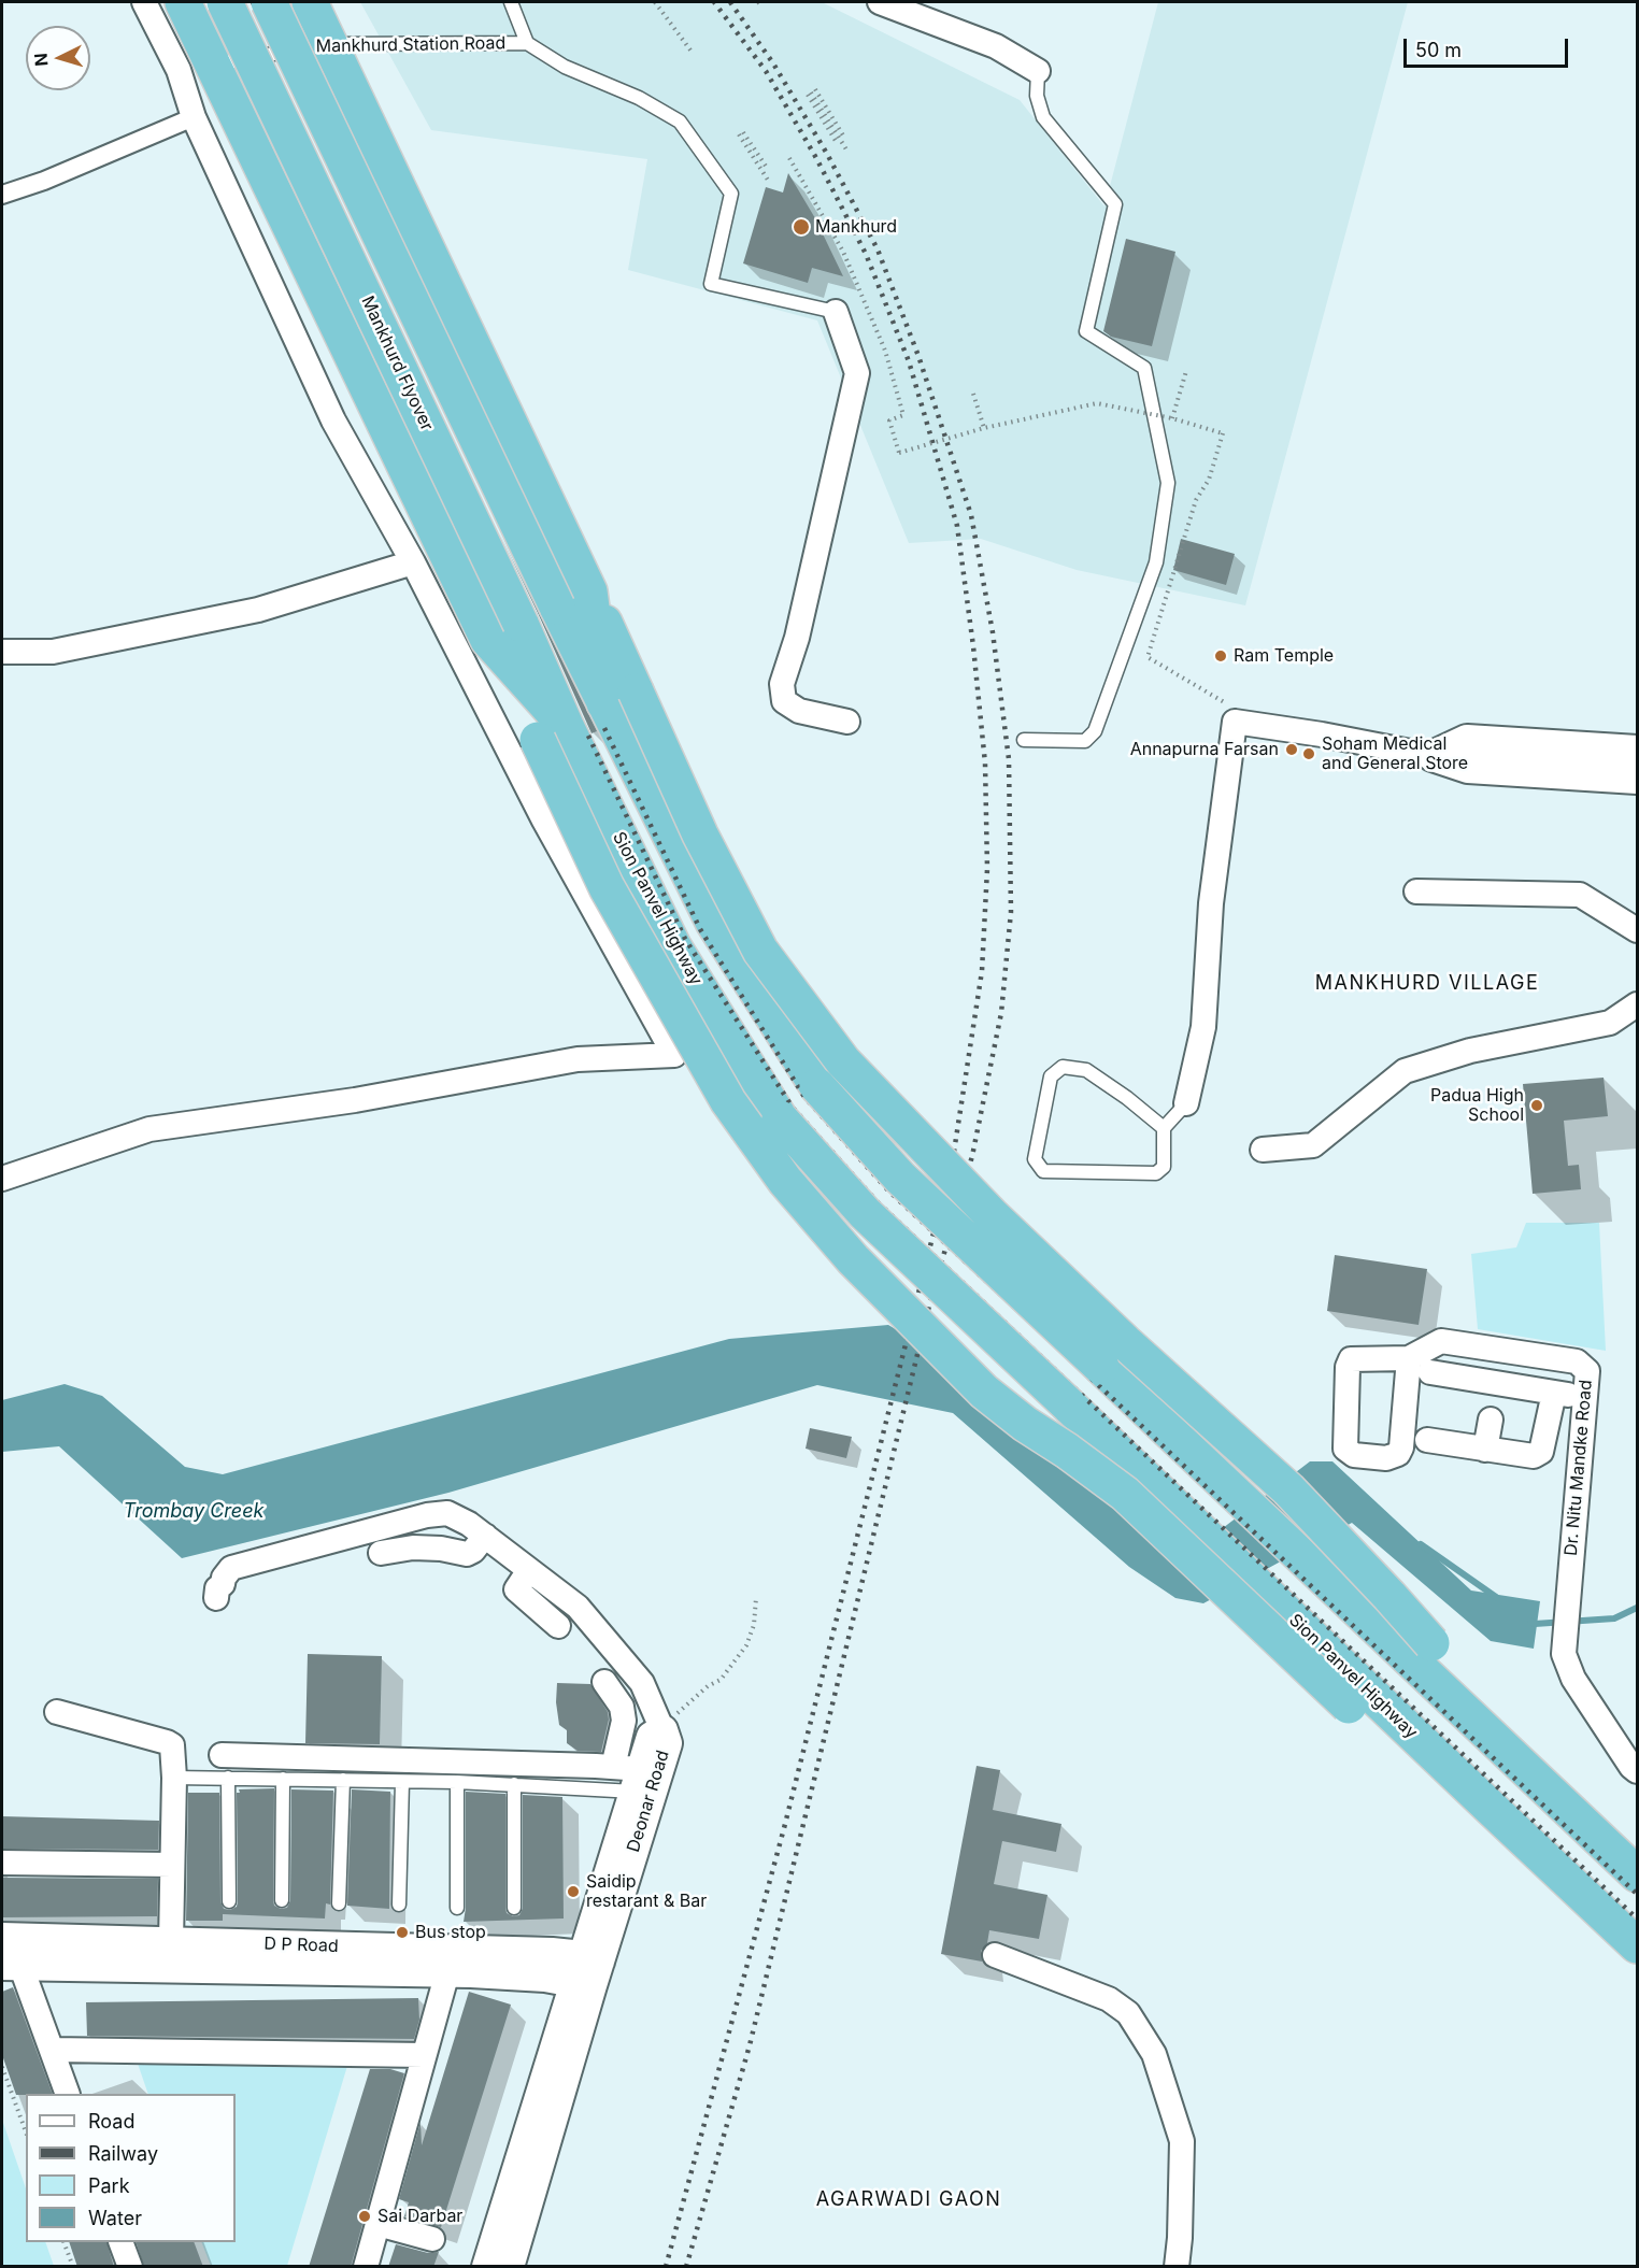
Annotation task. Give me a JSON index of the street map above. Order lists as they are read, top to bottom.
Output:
{
  "streets": {
    "highway": ["Mankhurd Flyover", "Sion Panvel Highway"],
    "street": ["Dr. Nitu Mandke Road", "Deonar Road", "D P Road"],
    "lane": ["Mankhurd Station Road"]
  },
  "crossings": [
    ["Mankhurd Flyover", "Sion Panvel Highway"],
    ["Deonar Road", "D P Road"]
  ],
  "districts": ["MANKHURD VILLAGE", "AGARWADI GAON"],
  "water": ["Trombay Creek"],
  "places": [
    "Mankhurd",
    "Ram Temple",
    "Annapurna Farsan",
    "Soham Medical and General Store",
    "Padua High School",
    "Saidip restarant & Bar",
    "Bus stop",
    "Sai Darbar"
  ],
  "legend": [
    "Road",
    "Railway",
    "Park",
    "Water"
  ],
  "scale_bar": "50 m",
  "north": "left"
}
